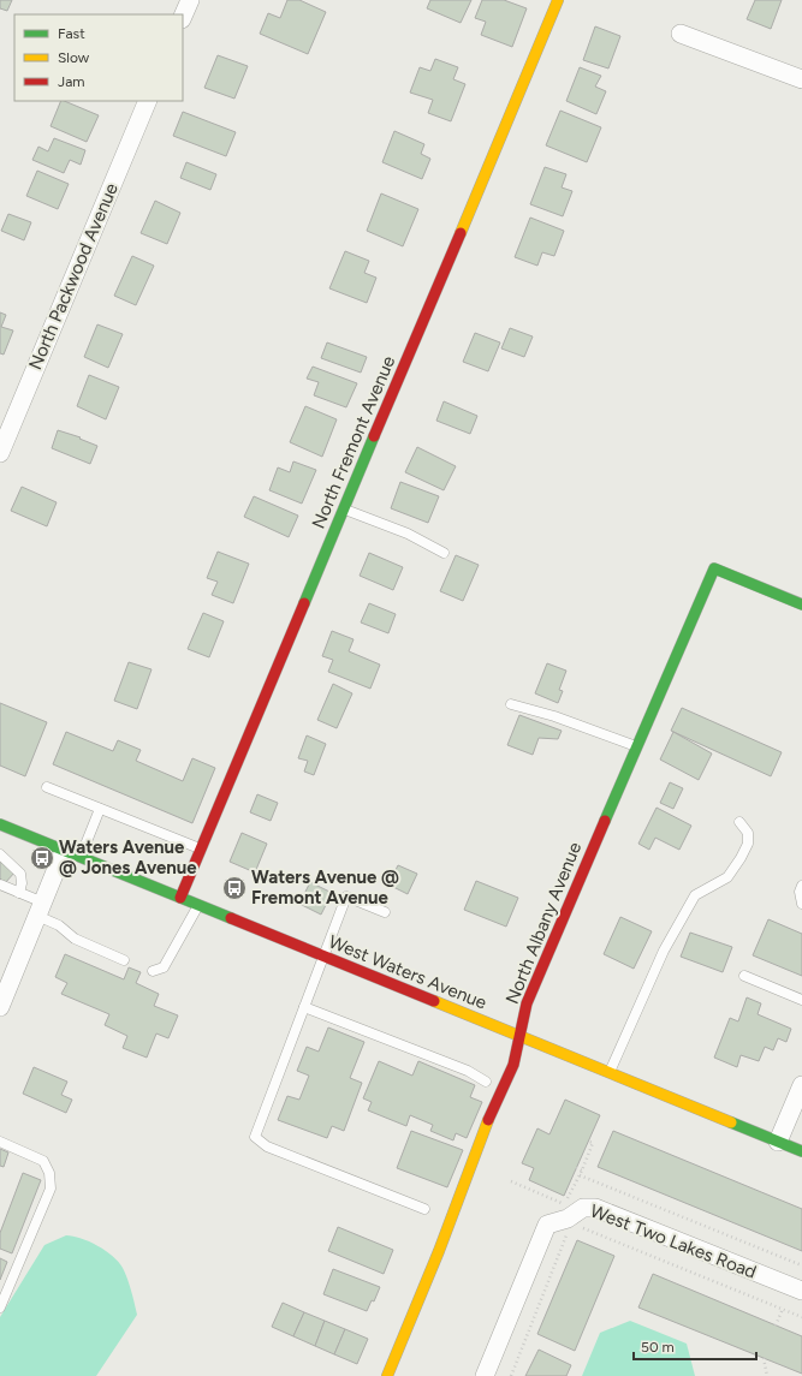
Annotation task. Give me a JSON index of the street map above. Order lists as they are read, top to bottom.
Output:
{
  "streets": {
    "street": [
      "North Packwood Avenue",
      "North Fremont Avenue",
      "North Albany Avenue",
      "West Waters Avenue",
      "West Two Lakes Road"
    ]
  },
  "crossings": [
    ["North Fremont Avenue", "West Waters Avenue"],
    ["North Albany Avenue", "West Waters Avenue"]
  ],
  "places": {
    "bus stop": ["Waters Avenue @ Jones Avenue", "Waters Avenue @ Fremont Avenue"]
  },
  "legend": ["Fast", "Slow", "Jam"],
  "scale_bar": "50 m"
}
